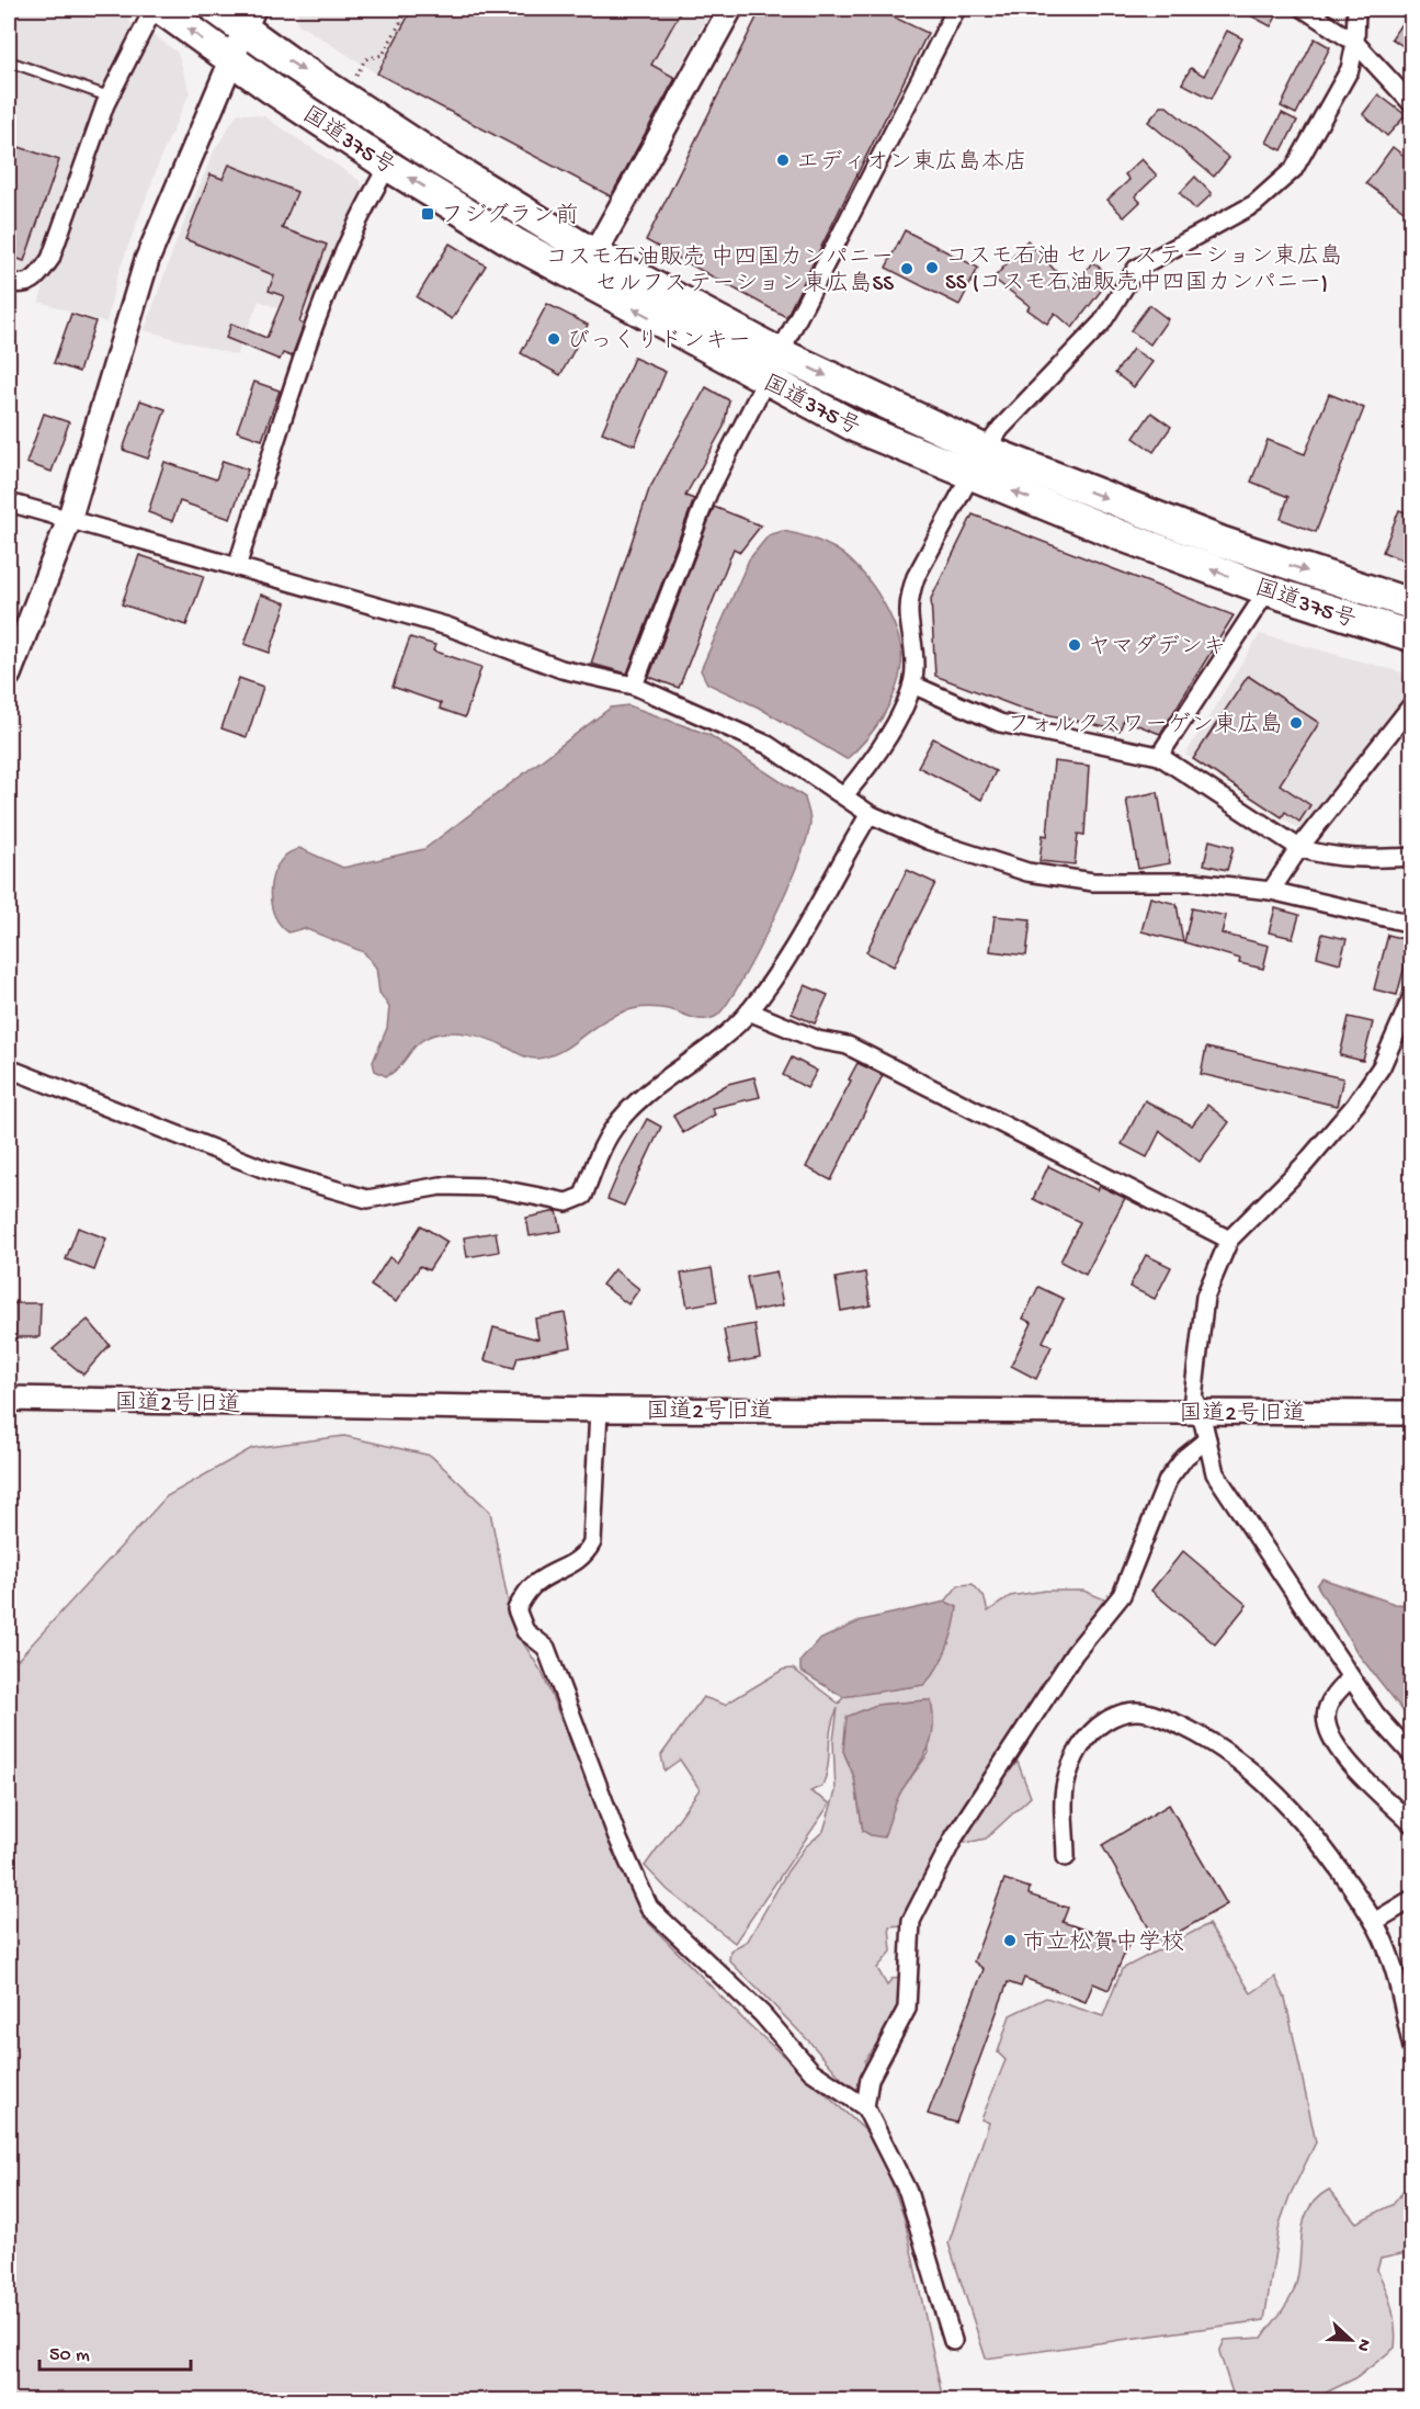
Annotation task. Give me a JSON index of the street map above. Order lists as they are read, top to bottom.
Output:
{
  "streets": {
    "highway": ["国道375号"],
    "street": ["国道2号旧道"]
  },
  "places": {
    "other": [
      "エディオン東広島本店",
      "コスモ石油 セルフステーション東広島 SS (コスモ石油販売中四国カンパニー)",
      "コスモ石油販売 中四国カンパニー セルフステーション東広島SS",
      "びっくりドンキー",
      "ヤマダデンキ",
      "フォルクスワーゲン東広島",
      "市立松賀中学校"
    ],
    "transit": ["フジグラン前"]
  },
  "scale_bar": "50 m",
  "north": "right"
}
